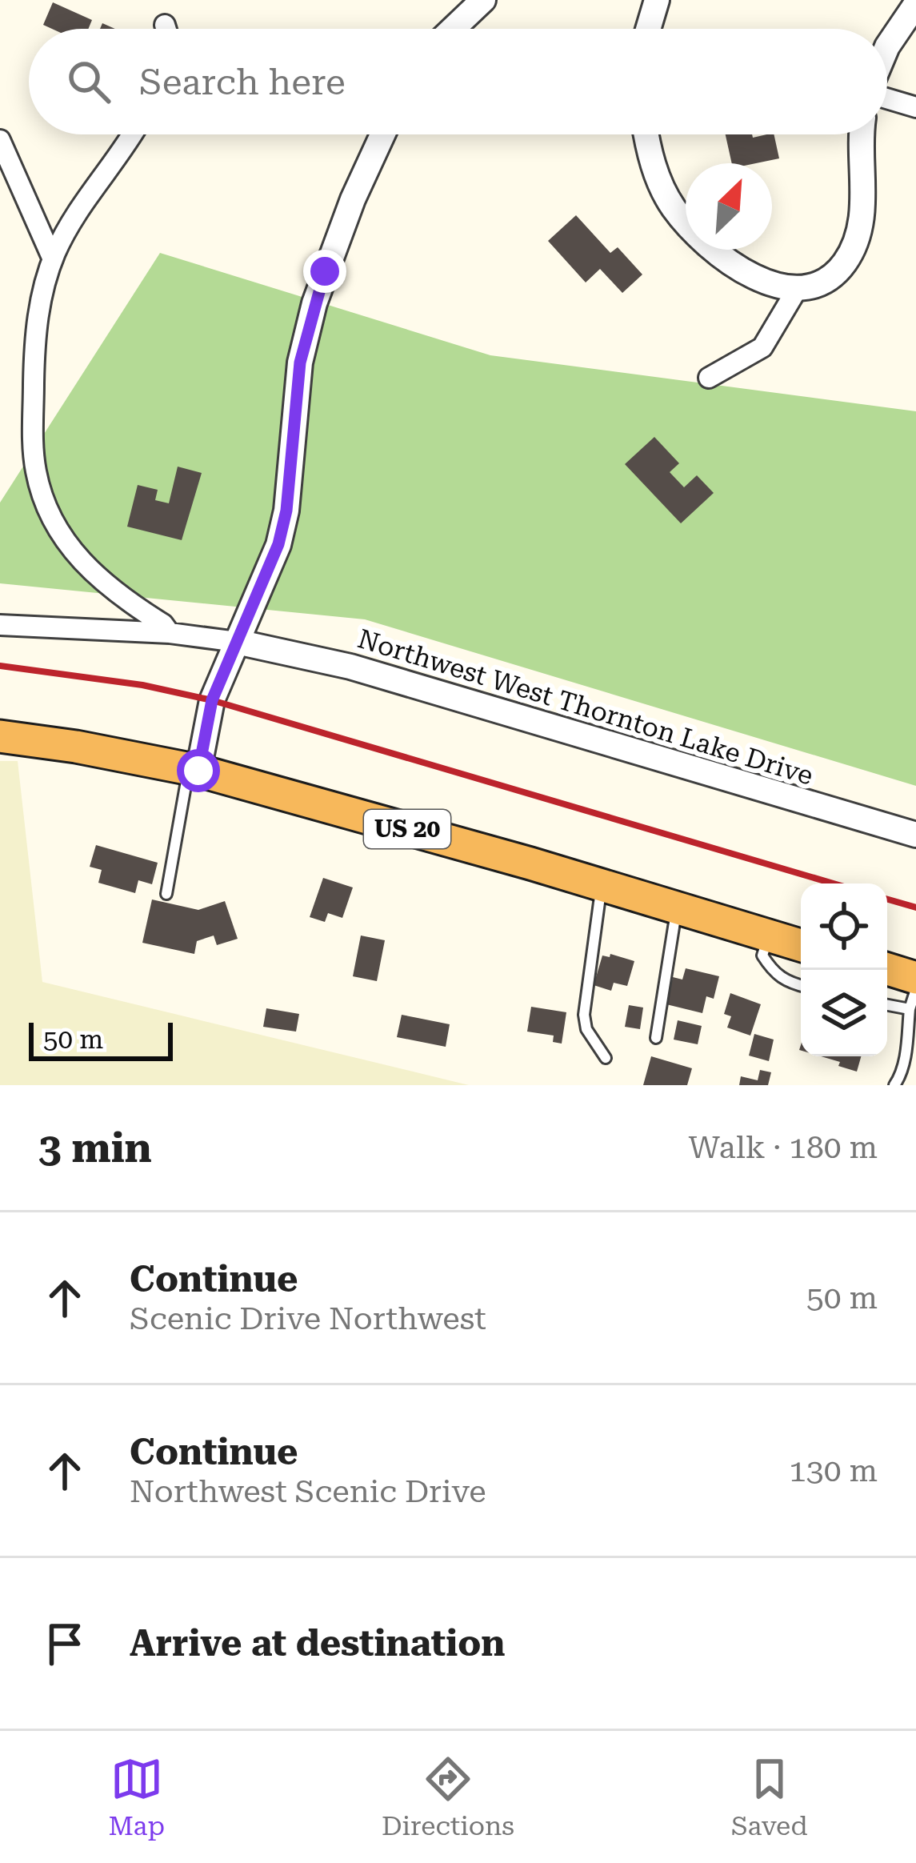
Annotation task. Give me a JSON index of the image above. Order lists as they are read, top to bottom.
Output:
{
  "streets": {
    "highway": ["US 20"],
    "street": ["Northwest West Thornton Lake Drive"]
  },
  "scale_bar": "50 m",
  "north": "top right",
  "page": {
    "search": "Search here",
    "scale": "50 m",
    "heading": ["3 min", "Walk · 180 m"],
    "list": [
      ["Continue", "Scenic Drive Northwest", "50 m"],
      ["Continue", "Northwest Scenic Drive", "130 m"],
      "Arrive at destination"
    ],
    "nav": ["Map", "Directions", "Saved"]
  }
}
